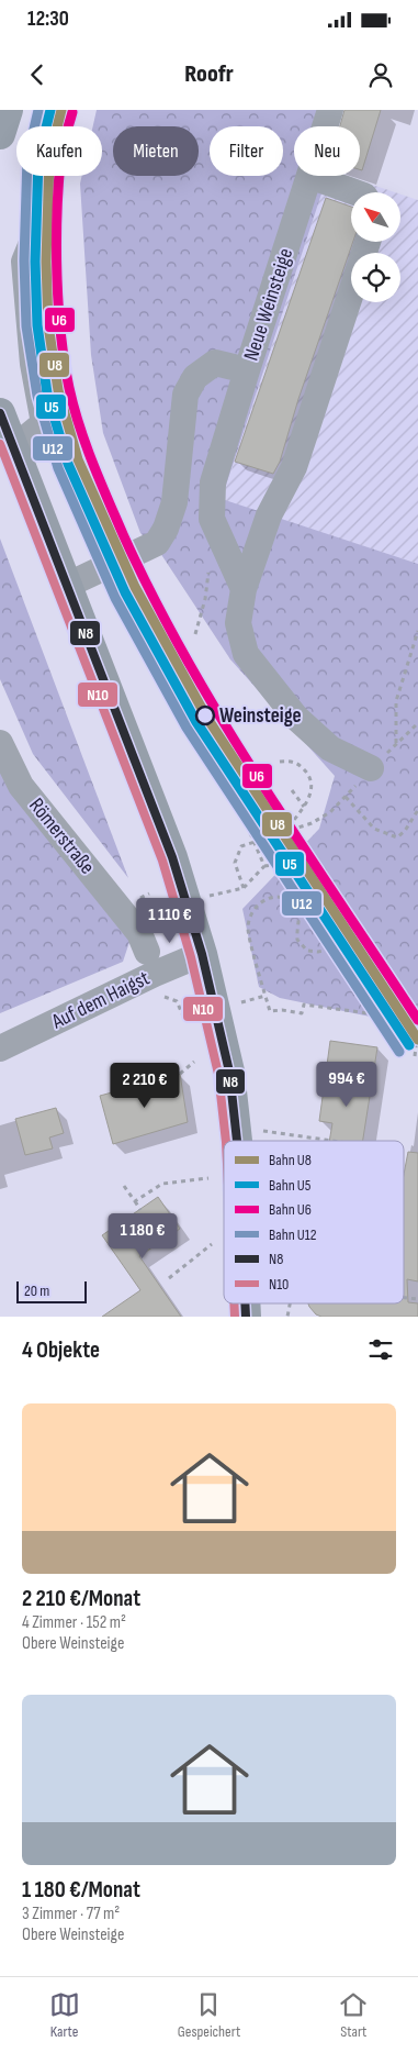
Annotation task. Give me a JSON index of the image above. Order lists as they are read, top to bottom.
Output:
{
  "streets": {
    "street": ["Neue Weinsteige", "Römerstraße", "Auf dem Haigst"]
  },
  "places": ["Weinsteige"],
  "lines": [
    "rail line U8",
    "rail line U5",
    "rail line U12",
    "rail line U6",
    "transit line N8",
    "transit line N10"
  ],
  "legend": [
    "Bahn U8",
    "Bahn U5",
    "Bahn U6",
    "Bahn U12",
    "N8",
    "N10"
  ],
  "scale_bar": "20 m",
  "north": "top left",
  "page": {
    "status": "12:30",
    "header": "Roofr",
    "chip": [
      "Kaufen",
      "Mieten",
      "Filter",
      "Neu"
    ],
    "price": [
      "1 110 €",
      "994 €",
      "2 210 €",
      "1 180 €"
    ],
    "scale": "20 m",
    "heading": "4 Objekte",
    "list": [
      {
        "name": "2 210 €/Monat",
        "note": "4 Zimmer · 152 m² · Obere Weinsteige"
      },
      {
        "name": "1 180 €/Monat",
        "note": "3 Zimmer · 77 m² · Obere Weinsteige"
      }
    ],
    "tabs": ["Karte", "Gespeichert", "Start"]
  }
}
